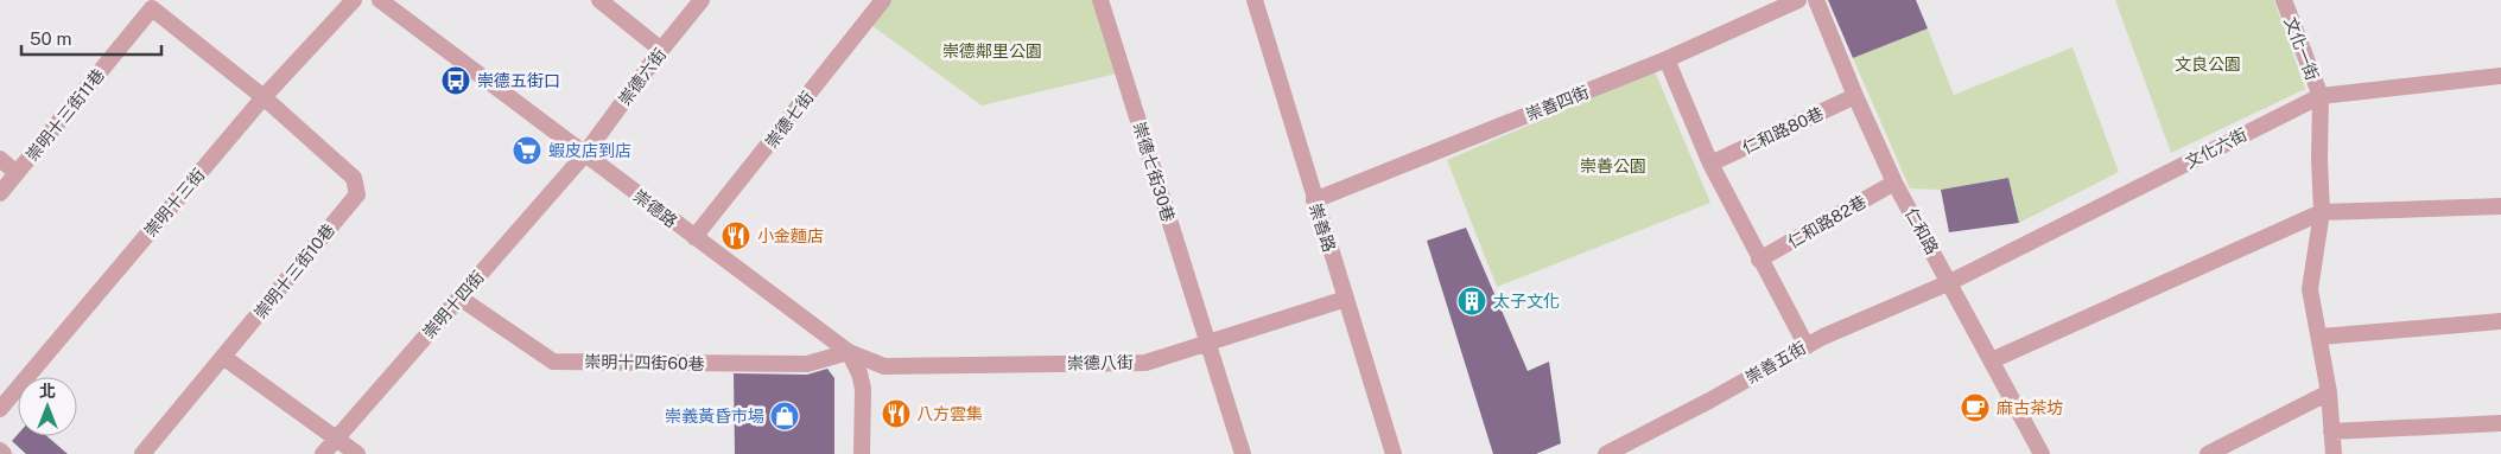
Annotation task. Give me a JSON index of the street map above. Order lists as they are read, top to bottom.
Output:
{
  "streets": {
    "street": [
      "文化一街",
      "崇德六街",
      "崇善四街",
      "崇明十三街11巷",
      "崇德七街",
      "仁和路80巷",
      "文化六街",
      "崇德七街30巷",
      "崇明十三街",
      "崇德路",
      "仁和路82巷",
      "崇善路",
      "仁和路",
      "崇明十三街10巷",
      "崇明十四街",
      "崇明十四街60巷",
      "崇德八街",
      "崇善五街"
    ]
  },
  "crossings": [
    ["文化一街", "文化六街"],
    ["崇德六街", "崇德路"],
    ["崇德六街", "崇明十四街"],
    ["崇善四街", "崇善路"],
    ["崇明十三街11巷", "崇明十三街"],
    ["崇明十三街11巷", "崇明十三街10巷"],
    ["崇德七街", "崇德路"],
    ["仁和路80巷", "仁和路"],
    ["文化六街", "仁和路"],
    ["文化六街", "崇善五街"],
    ["崇德七街30巷", "崇德八街"],
    ["崇明十三街", "崇明十三街10巷"],
    ["崇德路", "崇明十四街"],
    ["崇德路", "崇明十四街60巷"],
    ["崇德路", "崇德八街"],
    ["仁和路82巷", "仁和路"],
    ["崇善路", "崇德八街"],
    ["仁和路", "崇善五街"],
    ["崇明十四街", "崇明十四街60巷"],
    ["崇明十四街60巷", "崇德八街"]
  ],
  "parks": ["崇德鄰里公園", "文良公園", "崇善公園"],
  "places": {
    "bus stop": ["崇德五街口"],
    "supermarket": ["蝦皮店到店"],
    "restaurant": ["小金麵店", "八方雲集"],
    "building": ["太子文化"],
    "cafe": ["麻古茶坊"],
    "shop": ["崇義黃昏市場"]
  },
  "scale_bar": "50 m",
  "north": "top"
}
